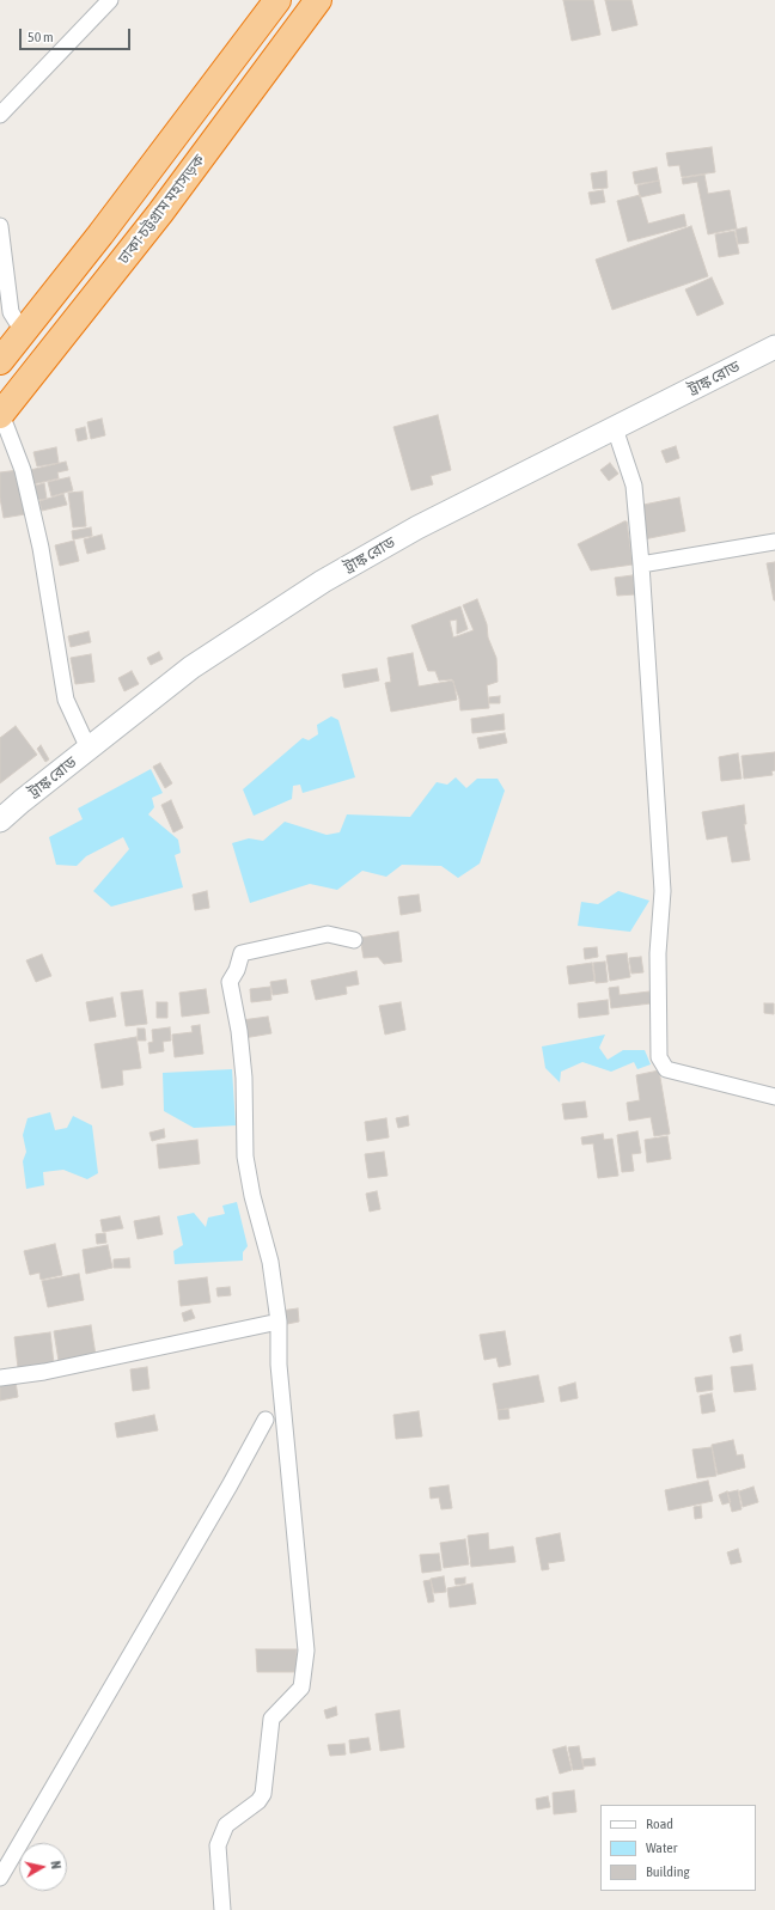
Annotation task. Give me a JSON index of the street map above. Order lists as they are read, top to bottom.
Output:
{
  "streets": {
    "highway": ["ঢাকা-চট্টগ্রাম মহাসড়ক"],
    "main road": ["ট্রাঙ্ক রোড"]
  },
  "legend": ["Road", "Water", "Building"],
  "scale_bar": "50 m",
  "north": "right"
}
